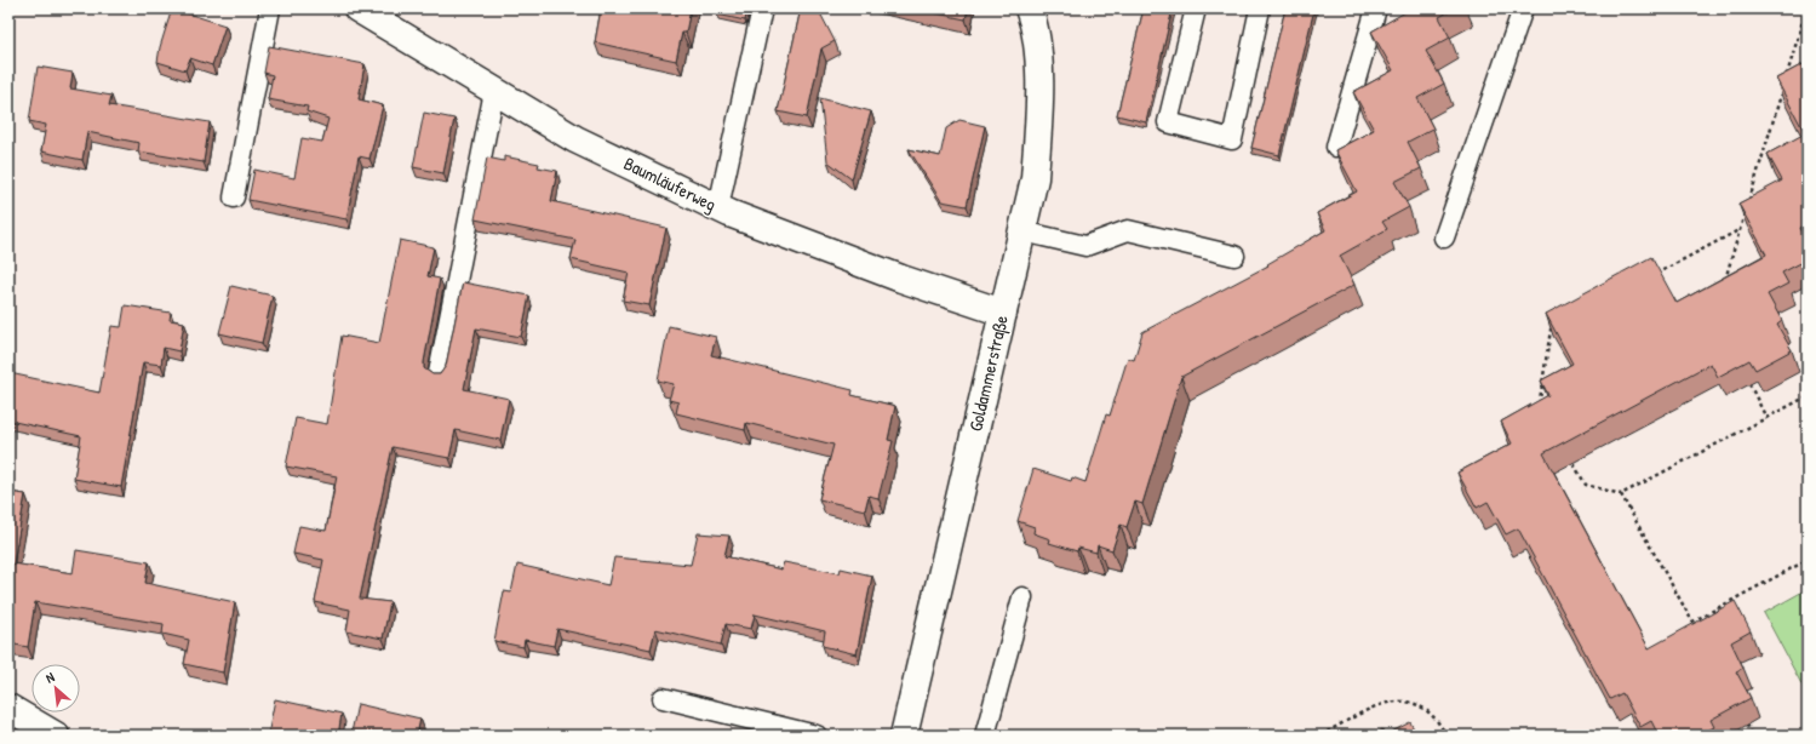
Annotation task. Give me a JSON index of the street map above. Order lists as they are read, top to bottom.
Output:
{
  "streets": {
    "street": ["Baumläuferweg", "Goldammerstraße"]
  },
  "crossings": [
    ["Baumläuferweg", "Goldammerstraße"]
  ],
  "north": "top left"
}
